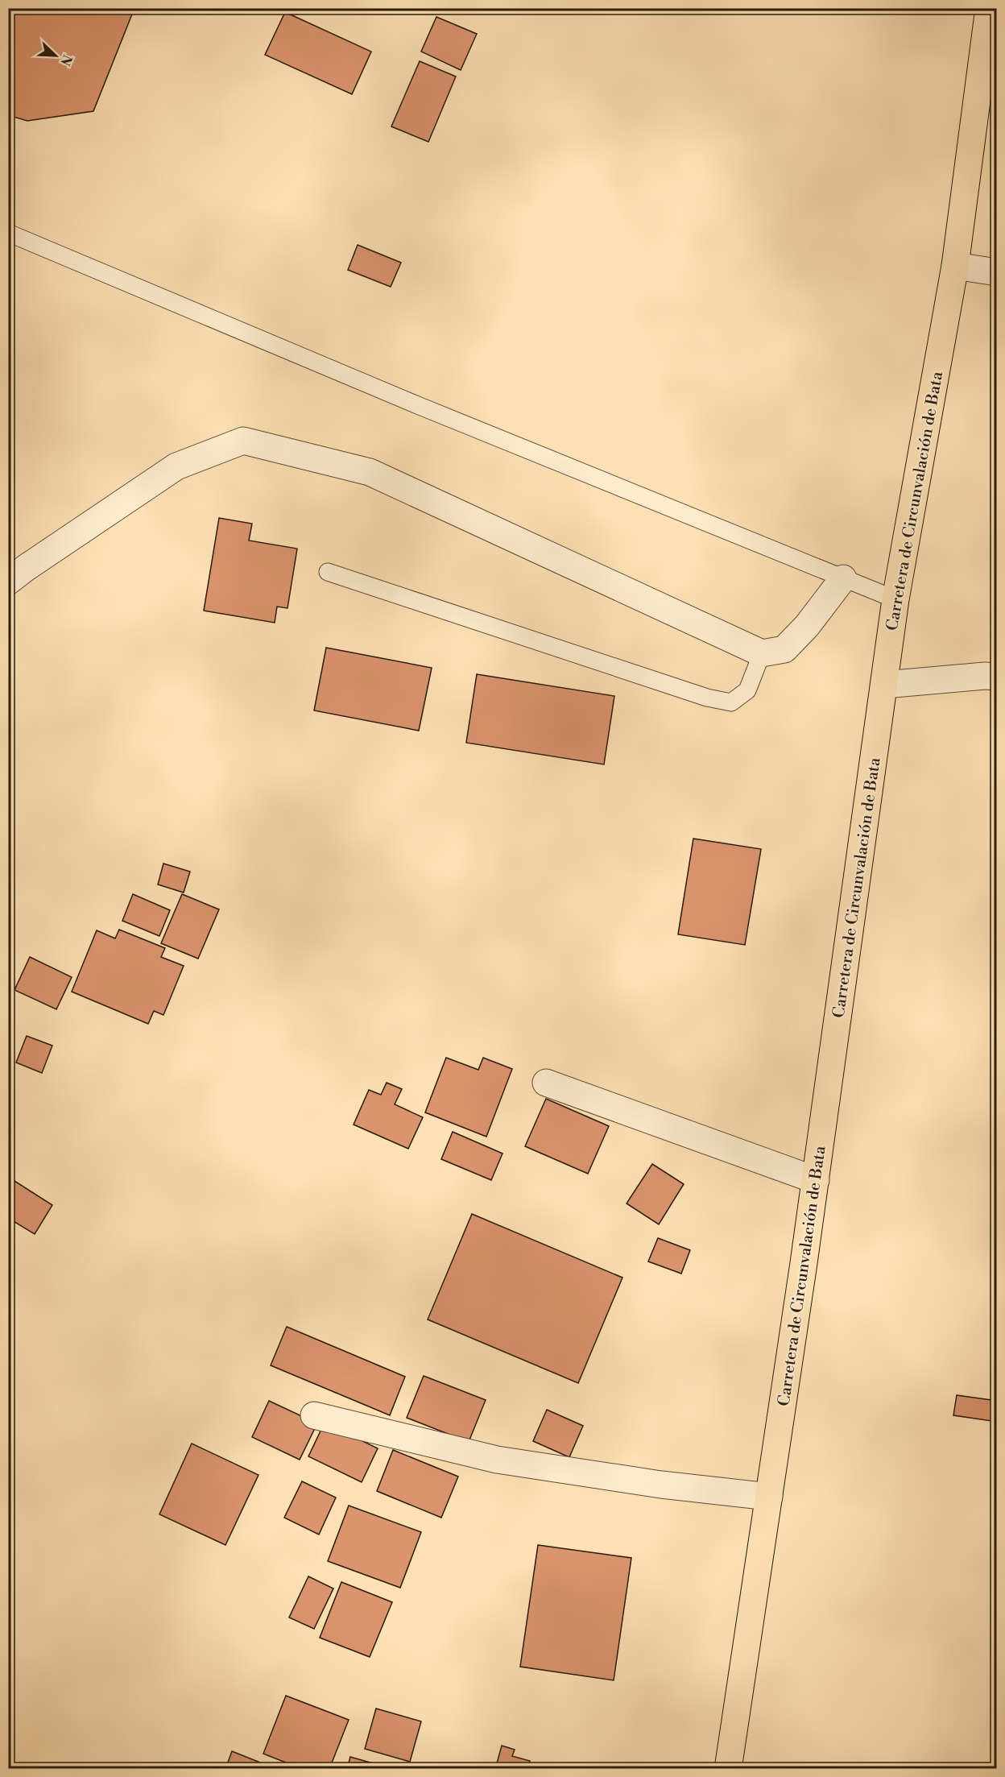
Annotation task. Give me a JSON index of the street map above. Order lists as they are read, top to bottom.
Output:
{
  "streets": {
    "main road": ["Carretera de Circunvalación de Bata"]
  },
  "north": "bottom right"
}
